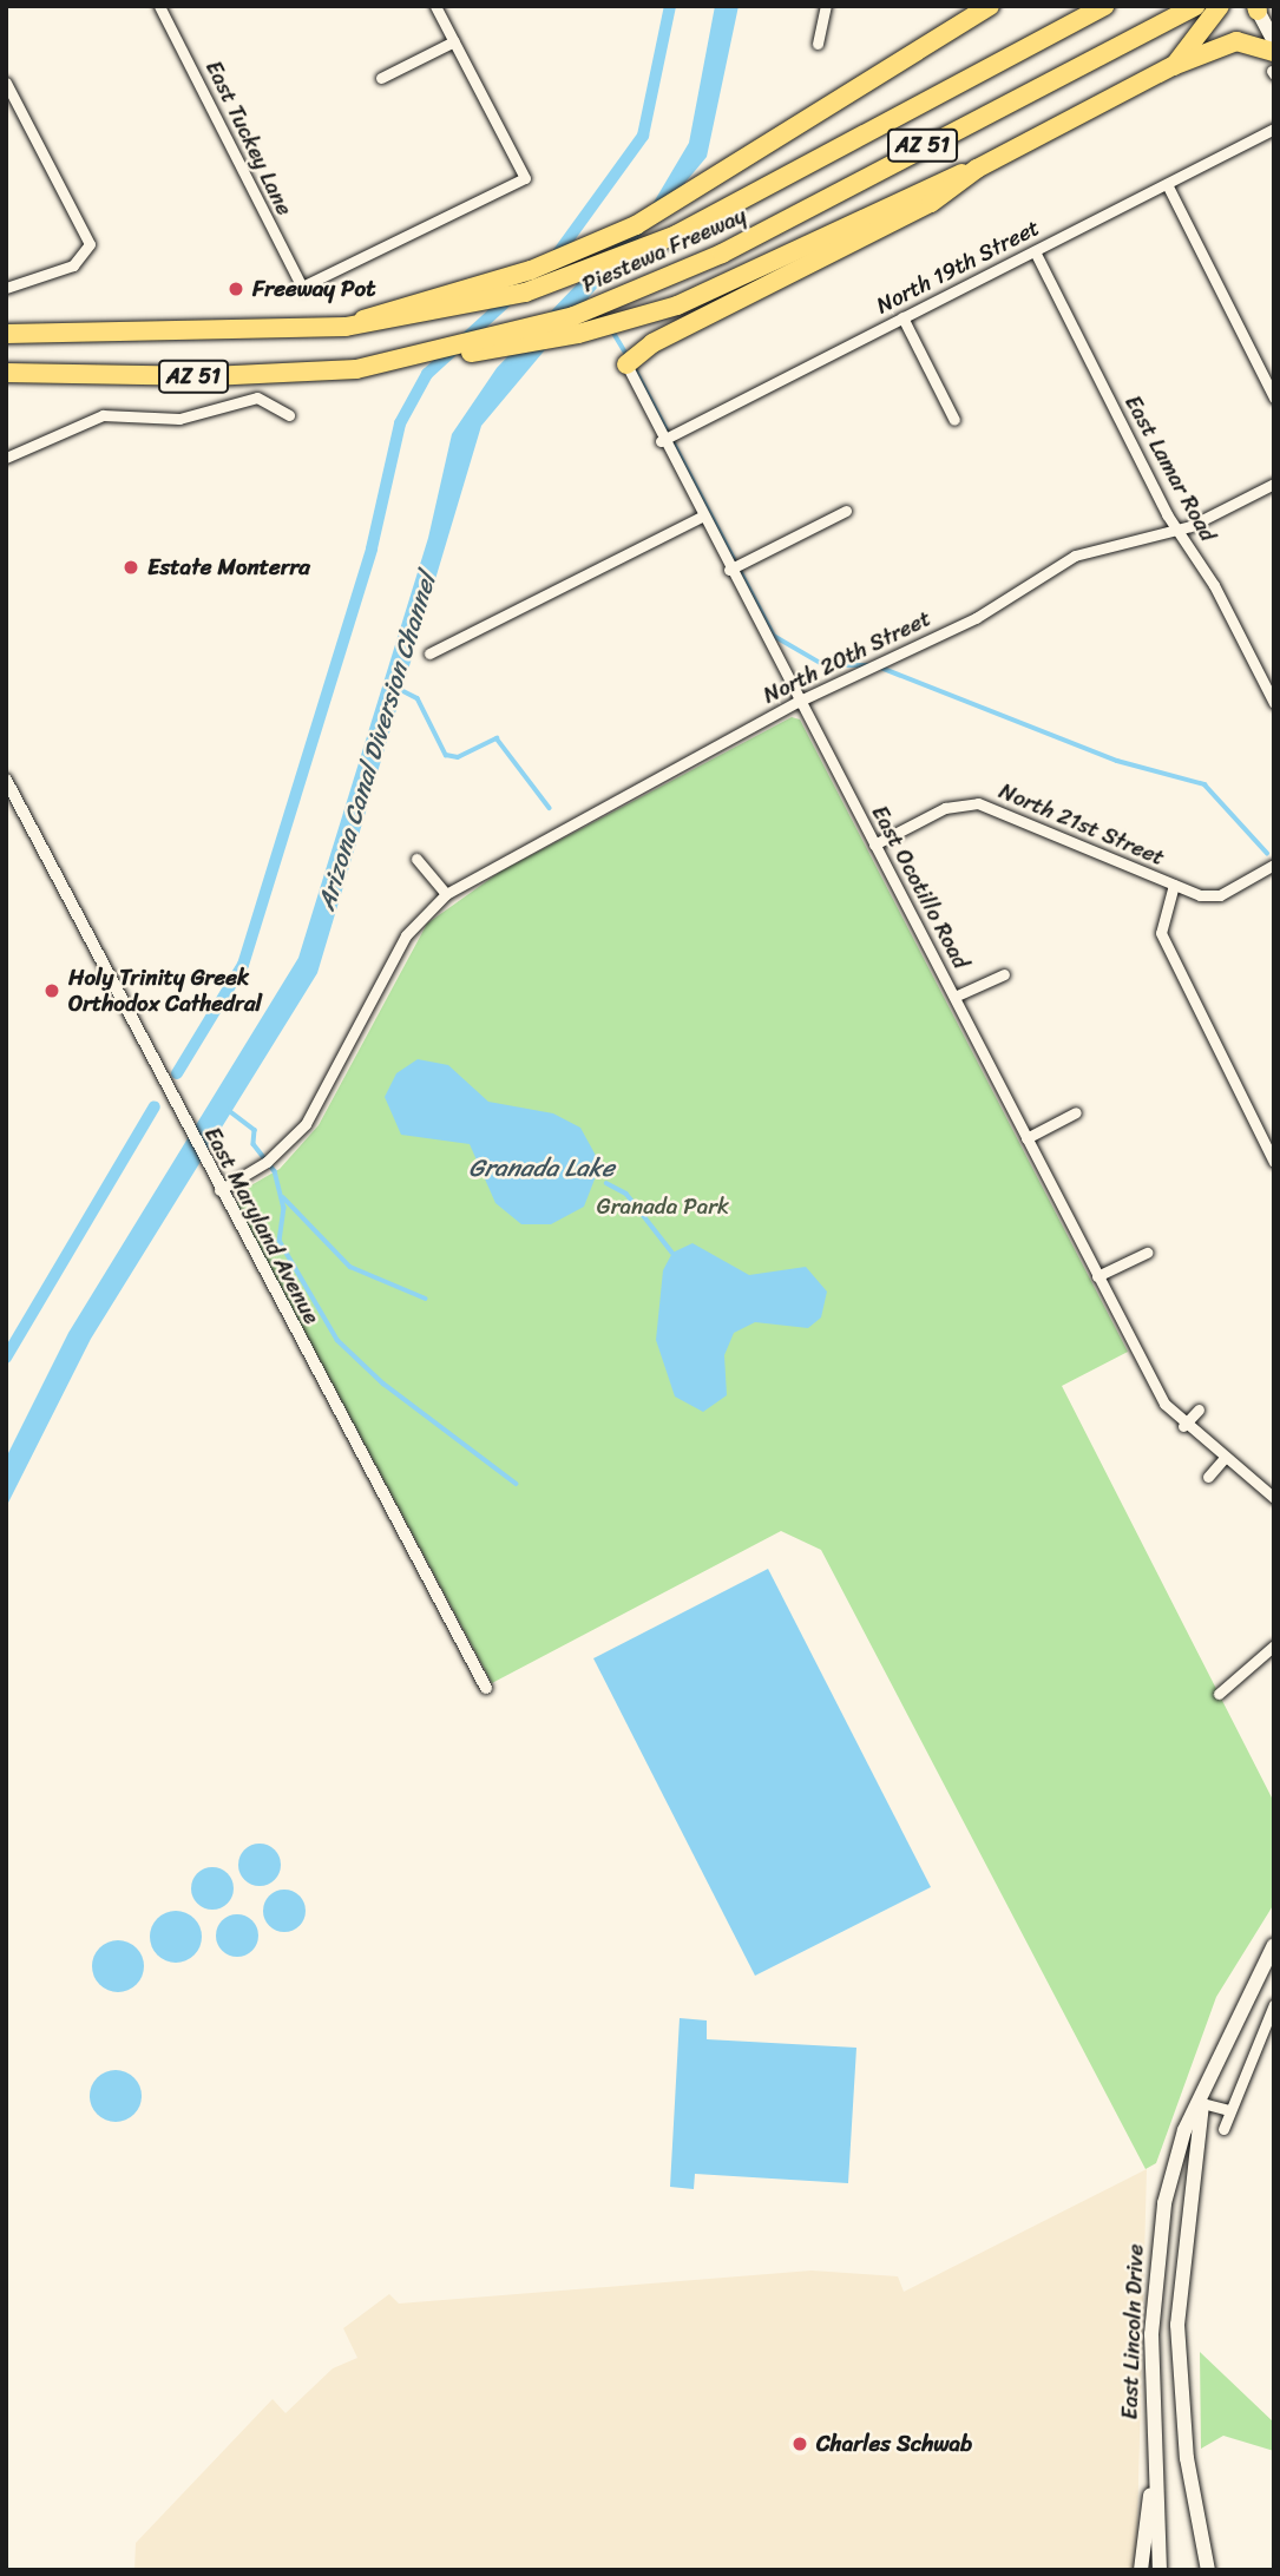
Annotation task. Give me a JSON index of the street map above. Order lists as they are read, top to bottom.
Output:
{
  "streets": {
    "highway": ["AZ 51", "Piestewa Freeway"],
    "main road": ["East Lincoln Drive"],
    "street": [
      "East Tuckey Lane",
      "North 19th Street",
      "East Lamar Road",
      "North 20th Street",
      "North 21st Street",
      "East Ocotillo Road",
      "East Maryland Avenue"
    ]
  },
  "crossings": [
    ["North 19th Street", "East Lamar Road"],
    ["North 19th Street", "East Ocotillo Road"],
    ["East Lamar Road", "North 20th Street"],
    ["North 20th Street", "East Ocotillo Road"],
    ["North 20th Street", "East Maryland Avenue"],
    ["North 21st Street", "East Ocotillo Road"]
  ],
  "water": ["Arizona Canal Diversion Channel", "Granada Lake"],
  "parks": ["Granada Park"],
  "places": [
    "Freeway Pot",
    "Estate Monterra",
    "Holy Trinity Greek Orthodox Cathedral",
    "Charles Schwab"
  ]
}
